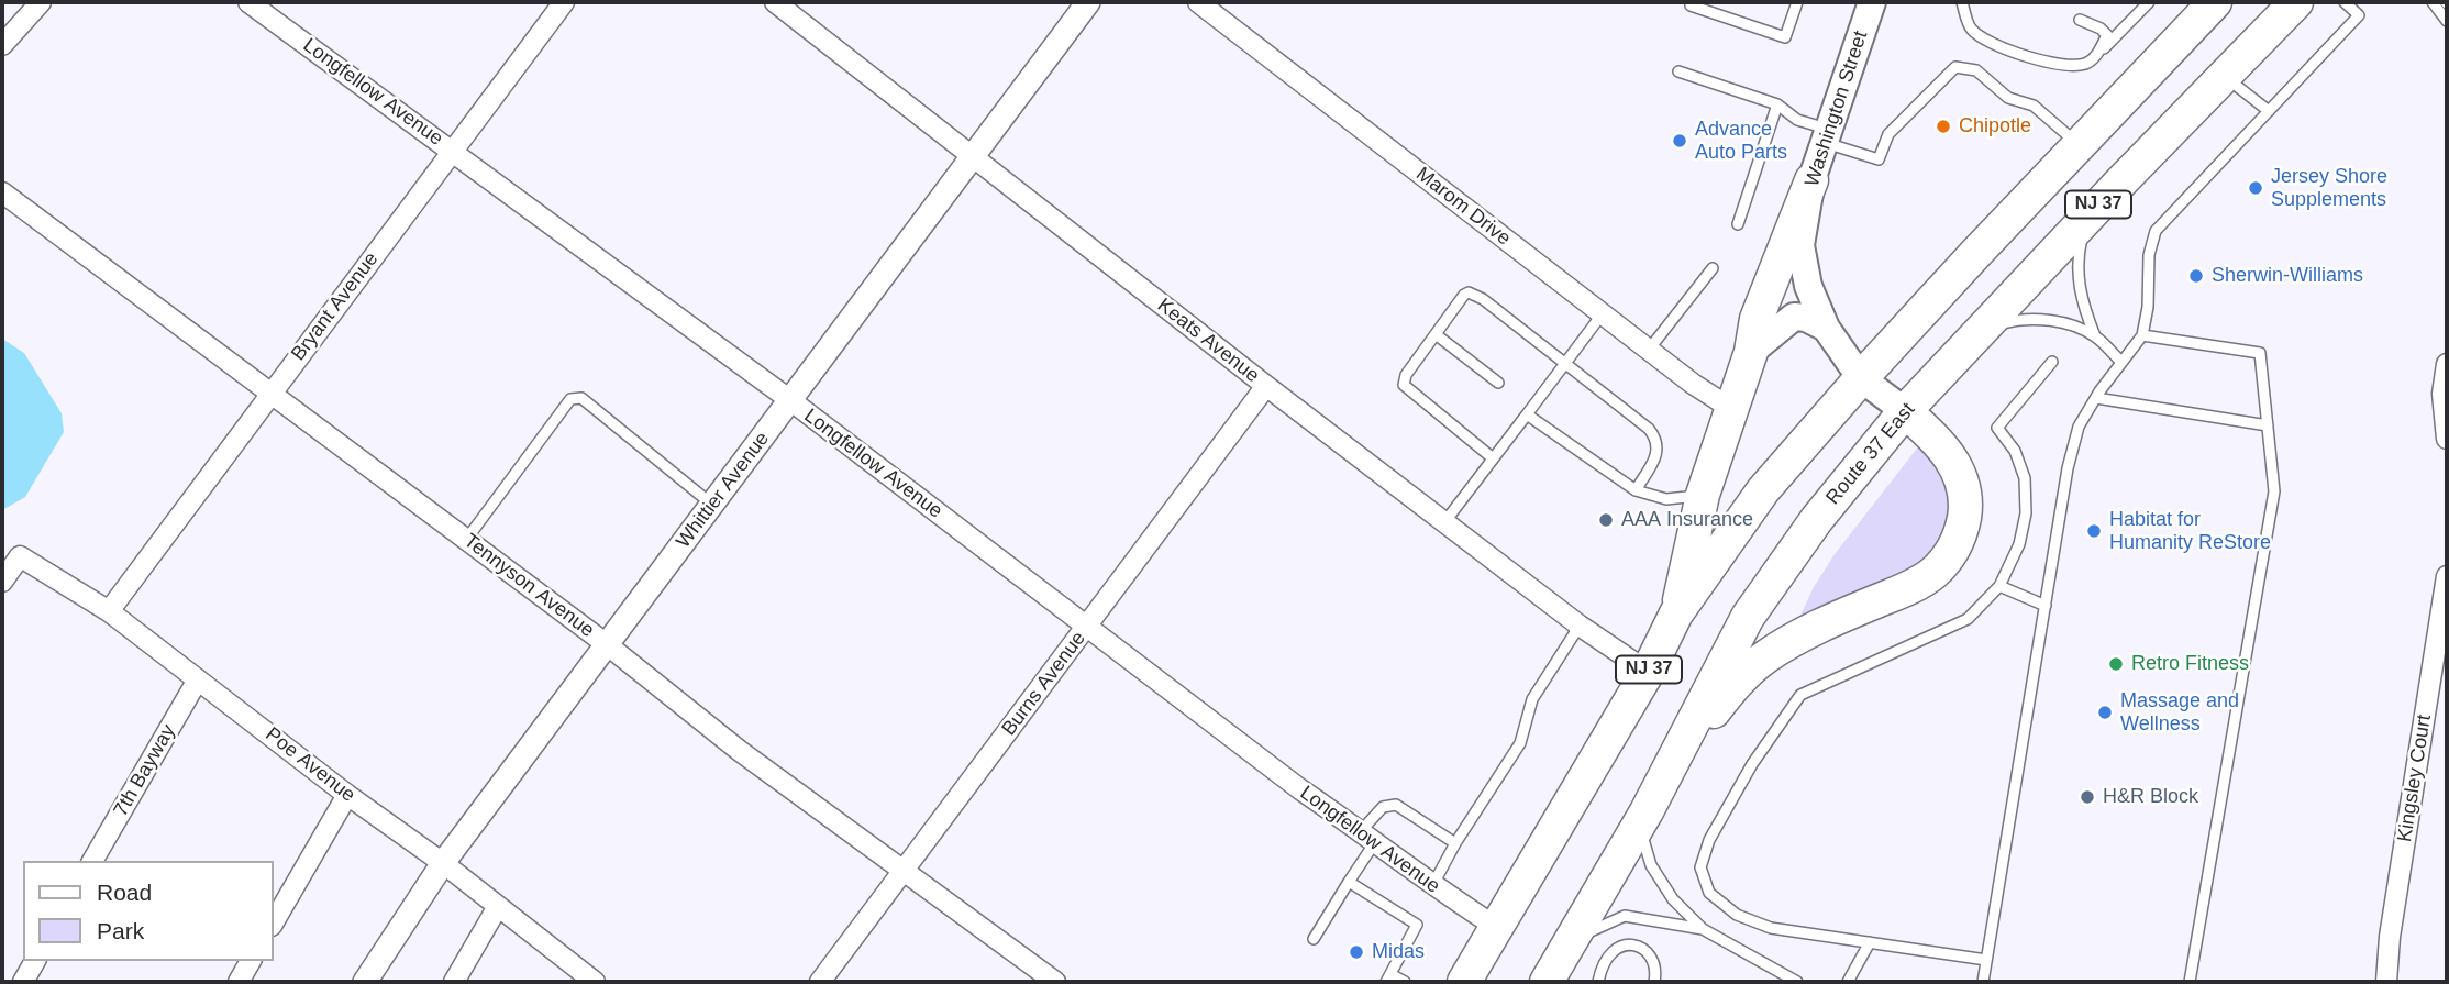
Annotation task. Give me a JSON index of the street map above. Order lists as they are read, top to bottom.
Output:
{
  "streets": {
    "highway": ["NJ 37", "Route 37 East"],
    "main road": ["Washington Street"],
    "street": [
      "Longfellow Avenue",
      "Marom Drive",
      "Bryant Avenue",
      "Keats Avenue",
      "Whittier Avenue",
      "Tennyson Avenue",
      "Burns Avenue",
      "Poe Avenue",
      "7th Bayway",
      "Kingsley Court"
    ]
  },
  "crossings": [
    ["Longfellow Avenue", "NJ 37"],
    ["Longfellow Avenue", "Bryant Avenue"],
    ["Longfellow Avenue", "Whittier Avenue"],
    ["Longfellow Avenue", "Burns Avenue"],
    ["Washington Street", "NJ 37"],
    ["Washington Street", "Route 37 East"],
    ["NJ 37", "Keats Avenue"],
    ["Bryant Avenue", "Tennyson Avenue"],
    ["Bryant Avenue", "Poe Avenue"],
    ["Keats Avenue", "Whittier Avenue"],
    ["Keats Avenue", "Burns Avenue"],
    ["Whittier Avenue", "Tennyson Avenue"],
    ["Whittier Avenue", "Poe Avenue"],
    ["Tennyson Avenue", "Burns Avenue"],
    ["Poe Avenue", "7th Bayway"]
  ],
  "places": [
    "Chipotle",
    "Advance Auto Parts",
    "Jersey Shore Supplements",
    "Sherwin-Williams",
    "AAA Insurance",
    "Habitat for Humanity ReStore",
    "Retro Fitness",
    "Massage and Wellness",
    "H&R Block",
    "Midas"
  ],
  "legend": ["Road", "Park"]
}
